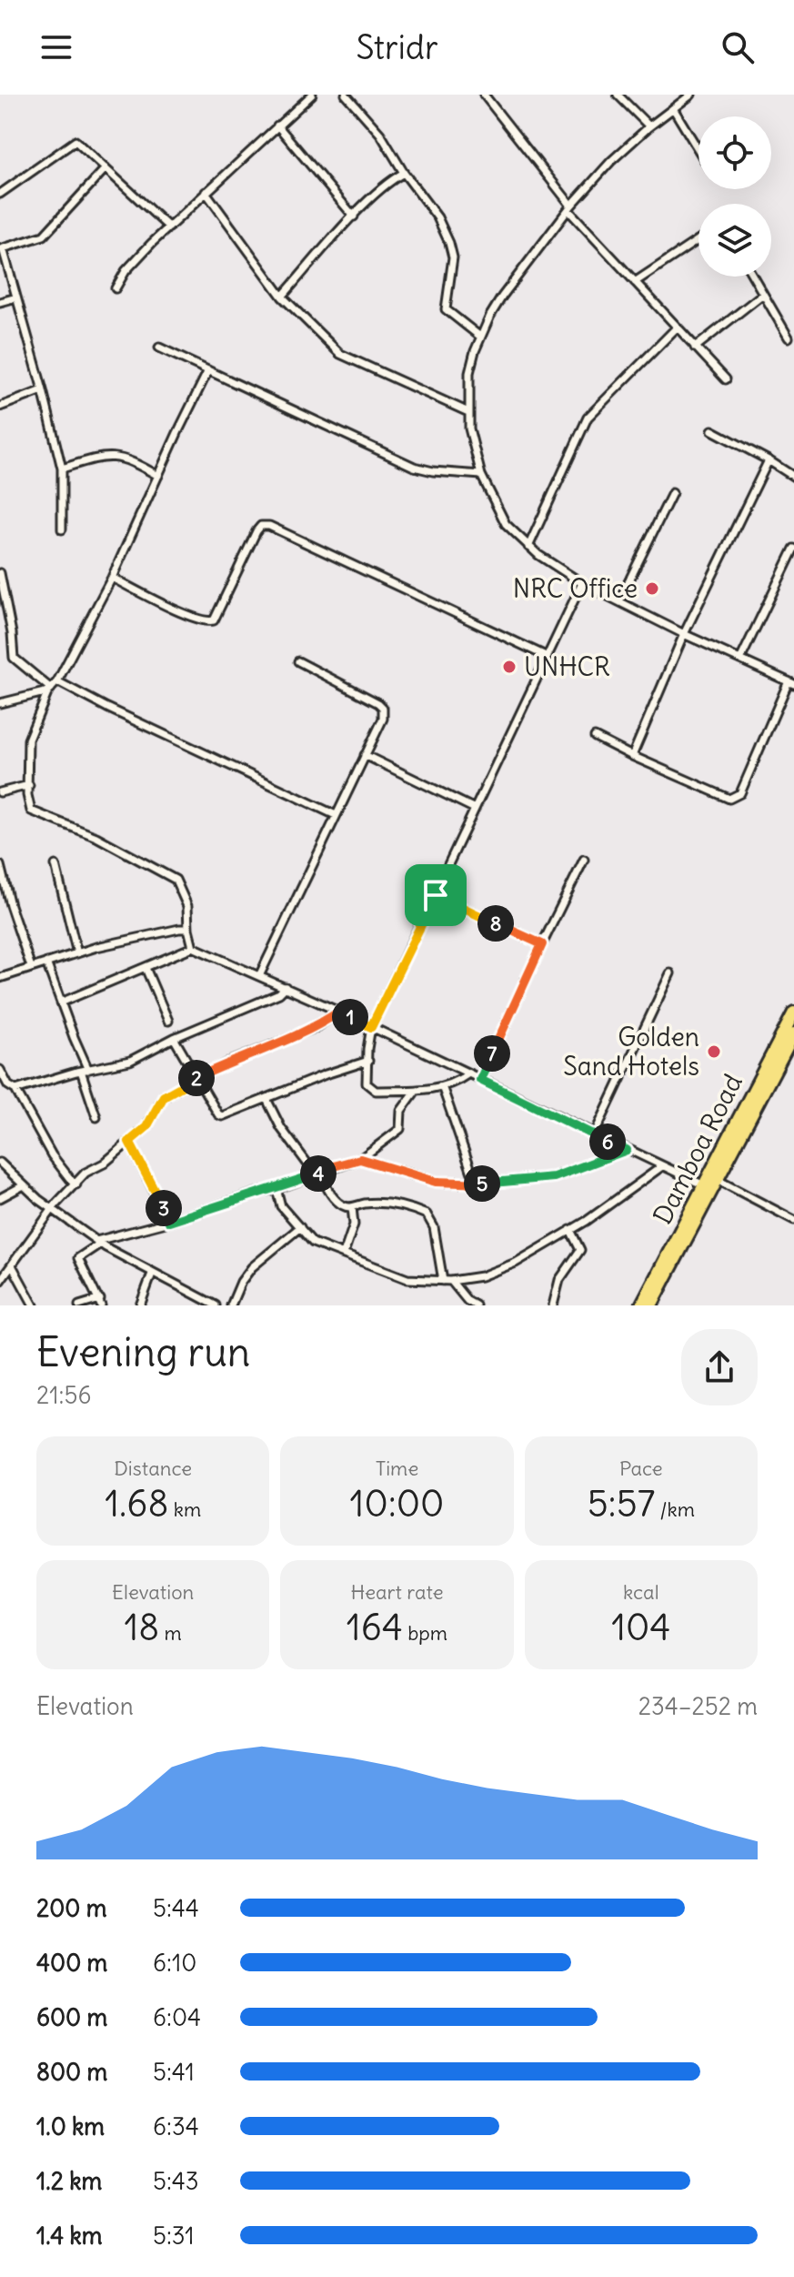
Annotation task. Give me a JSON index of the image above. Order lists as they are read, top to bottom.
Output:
{
  "streets": {
    "main road": ["Damboa Road"]
  },
  "places": ["NRC Office", "UNHCR", "Golden Sand Hotels"],
  "page": {
    "header": "Stridr",
    "pins": [
      "8",
      "1",
      "7",
      "2",
      "6",
      "4",
      "5",
      "3"
    ],
    "heading": ["Evening run", "21:56"],
    "stats": [
      ["Distance", "1.68 km"],
      ["Time", "10:00"],
      ["Pace", "5:57 /km"],
      ["Elevation", "18 m"],
      ["Heart rate", "164 bpm"],
      ["kcal", "104"]
    ],
    "chart": ["Elevation", "234–252 m"],
    "list": [
      {
        "name": "200 m",
        "note": "5:44"
      },
      {
        "name": "400 m",
        "note": "6:10"
      },
      {
        "name": "600 m",
        "note": "6:04"
      },
      {
        "name": "800 m",
        "note": "5:41"
      },
      {
        "name": "1.0 km",
        "note": "6:34"
      },
      {
        "name": "1.2 km",
        "note": "5:43"
      },
      {
        "name": "1.4 km",
        "note": "5:31"
      }
    ]
  }
}
